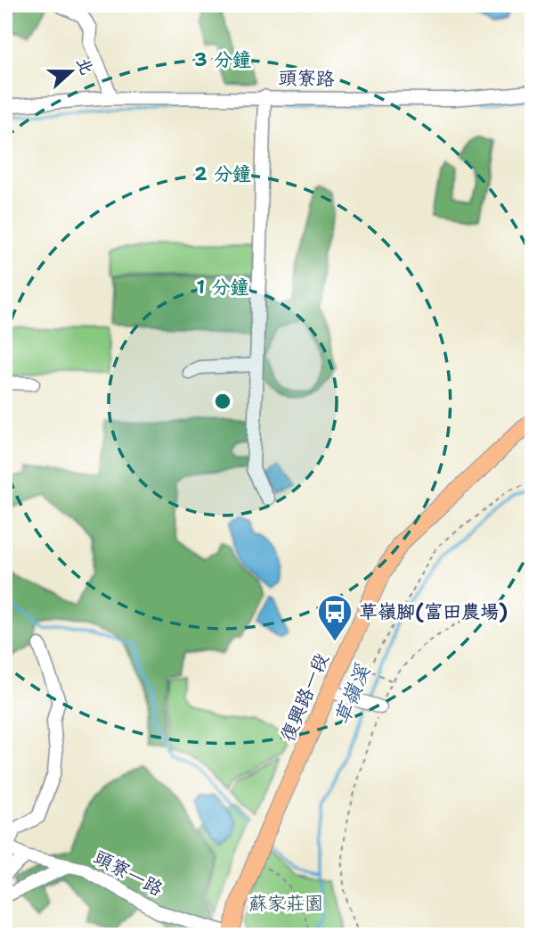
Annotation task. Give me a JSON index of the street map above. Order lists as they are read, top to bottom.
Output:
{
  "streets": {
    "main road": ["復興路一段"],
    "street": ["頭寮路", "頭寮一路"]
  },
  "crossings": [
    ["復興路一段", "頭寮一路"]
  ],
  "water": ["草嶺溪"],
  "parks": ["蘇家莊園"],
  "places": {
    "bus stop": ["草嶺腳(富田農場)"]
  },
  "north": "right",
  "rings": ["3 分鐘", "2 分鐘", "1 分鐘"]
}
